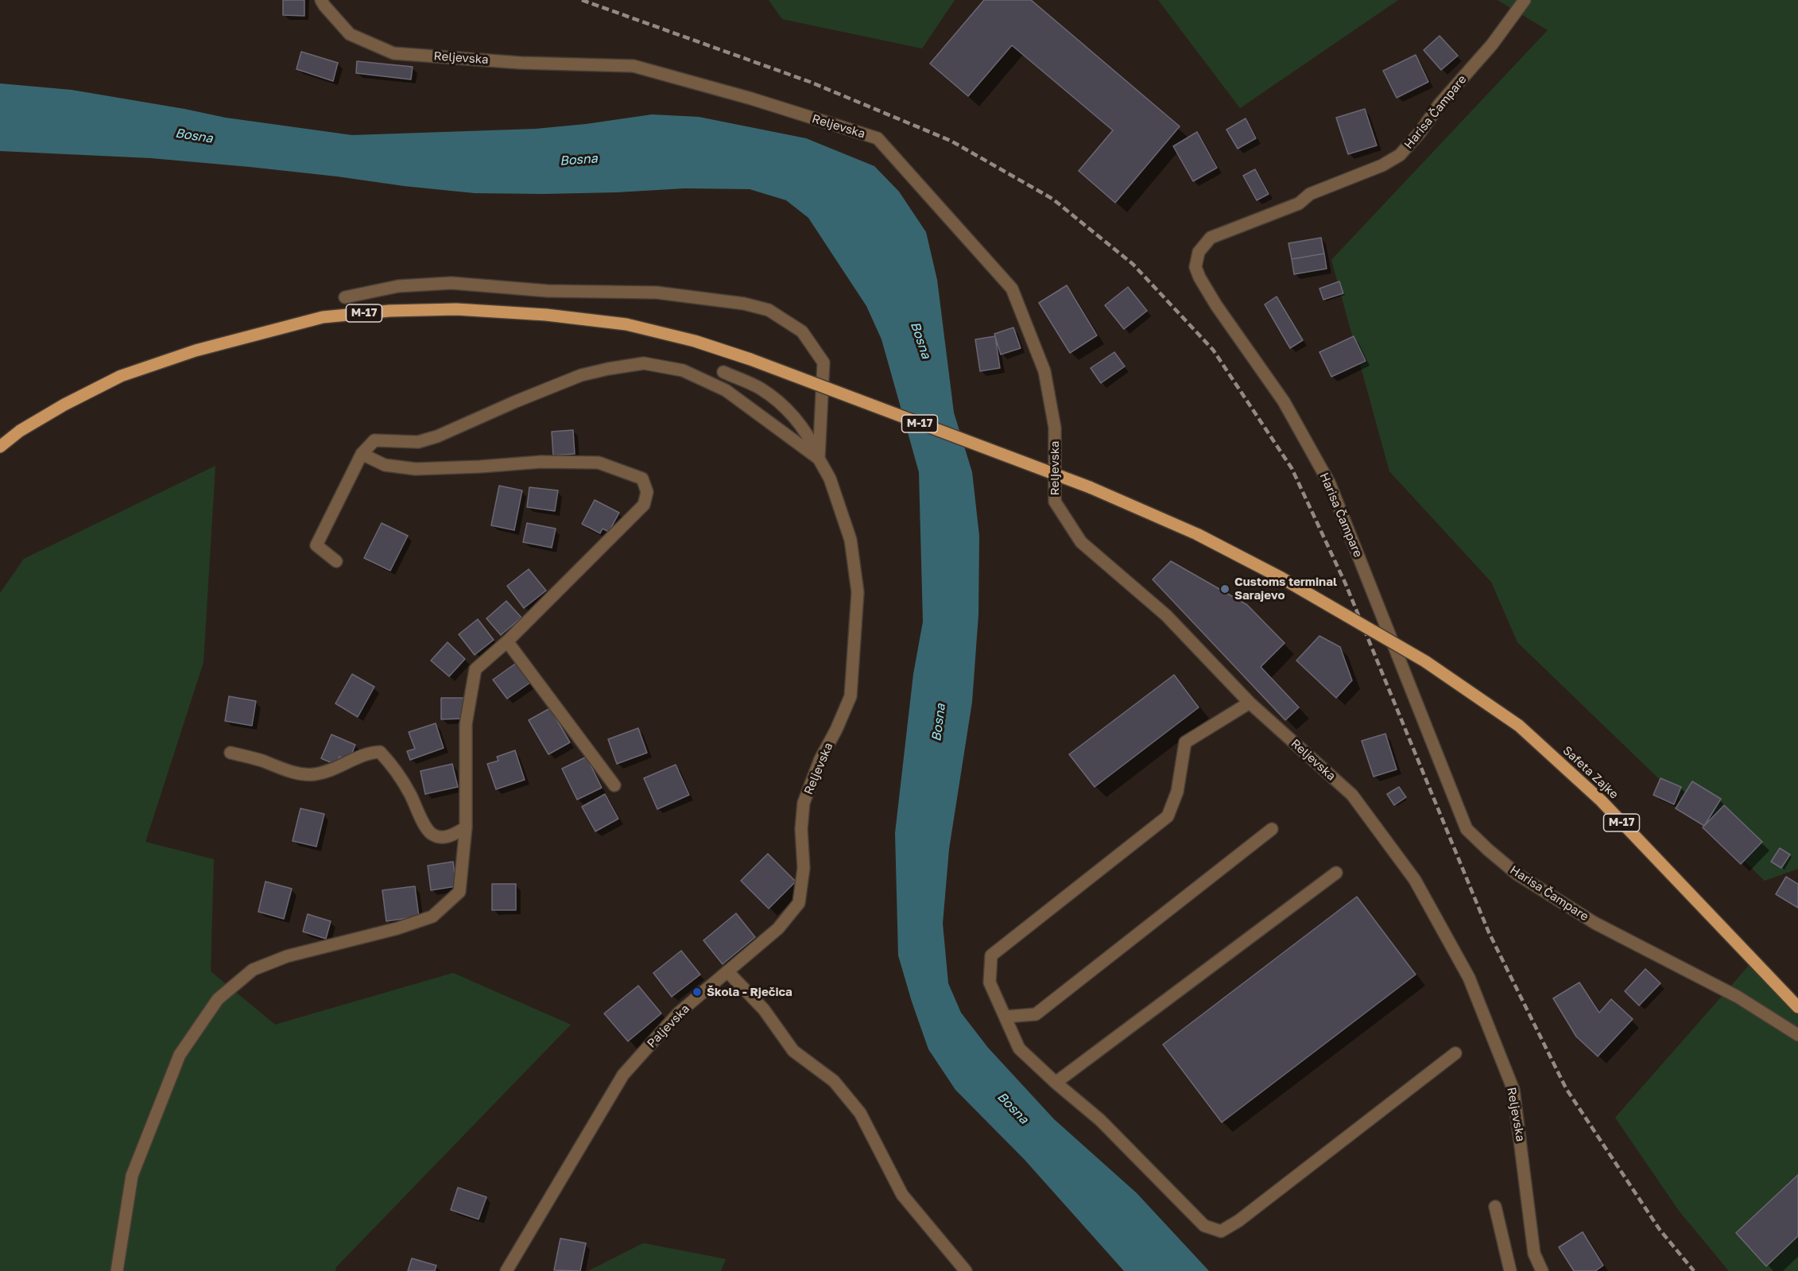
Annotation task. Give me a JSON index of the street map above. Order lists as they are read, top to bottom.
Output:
{
  "streets": {
    "main road": ["M-17", "Safeta Zajke"],
    "street": ["Reljevska", "Harisa Čampare", "Paljevska"]
  },
  "crossings": [
    ["Reljevska", "Paljevska"]
  ],
  "water": ["Bosna"],
  "places": ["Customs terminal Sarajevo", "Škola - Rječica"]
}
